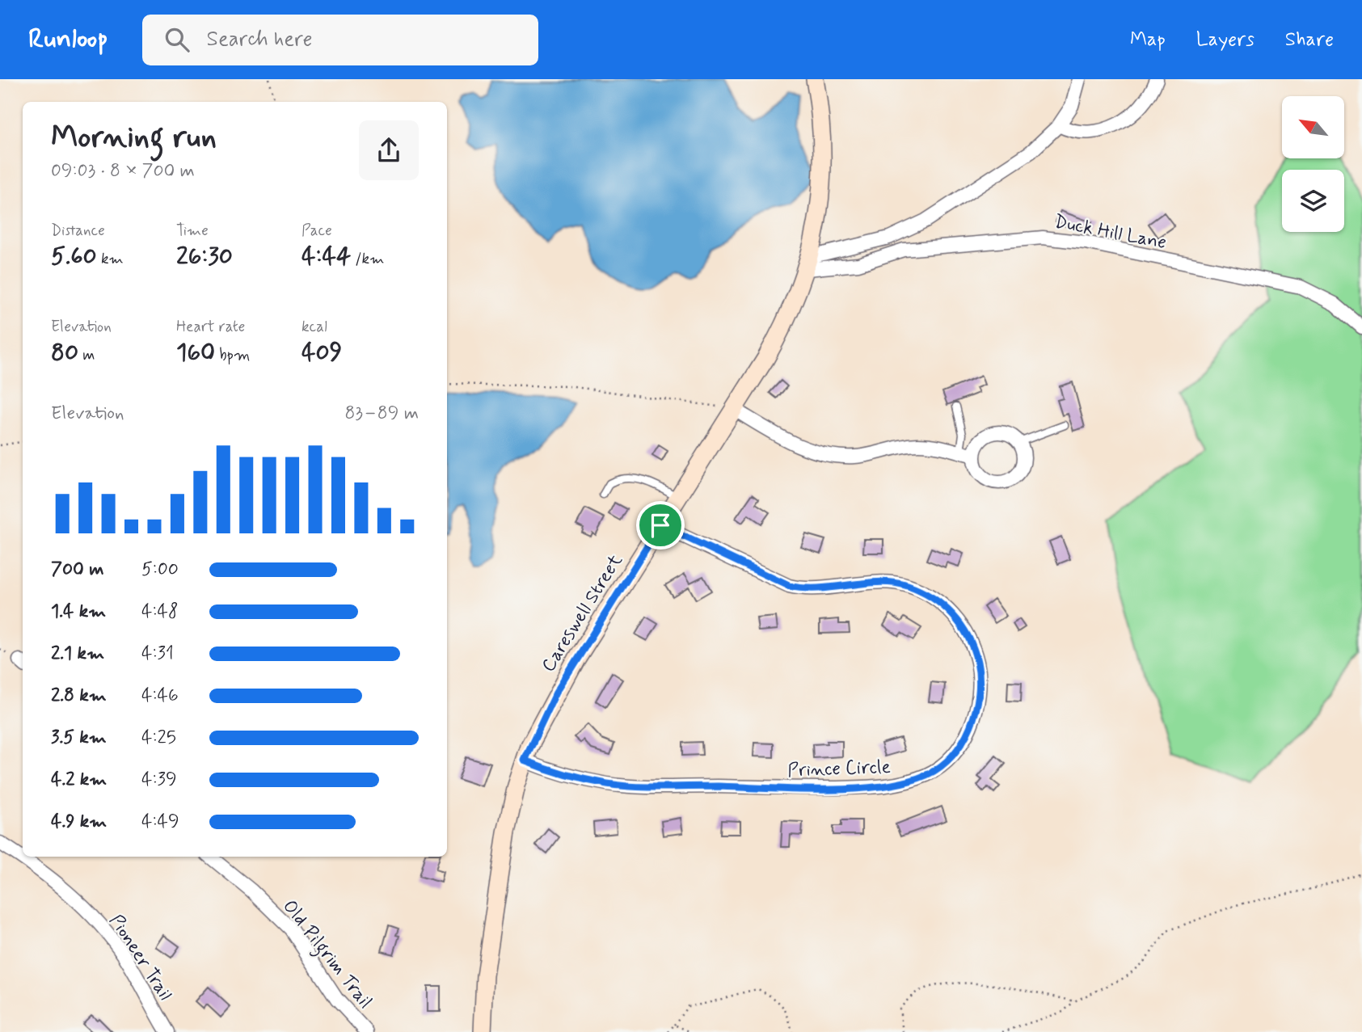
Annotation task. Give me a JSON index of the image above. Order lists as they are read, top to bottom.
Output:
{
  "streets": {
    "main road": ["Careswell Street"],
    "street": [
      "Duck Hill Lane",
      "Prince Circle",
      "Old Pilgrim Trail",
      "Pioneer Trail"
    ]
  },
  "crossings": [
    ["Duck Hill Lane", "Careswell Street"],
    ["Careswell Street", "Prince Circle"]
  ],
  "north": "top left",
  "page": {
    "header": "Runloop",
    "search": "Search here",
    "nav": ["Map", "Layers", "Share"],
    "heading": ["Morning run", "09:03 · 8 × 700 m"],
    "stats": [
      ["Distance", "5.60 km"],
      ["Time", "26:30"],
      ["Pace", "4:44 /km"],
      ["Elevation", "80 m"],
      ["Heart rate", "160 bpm"],
      ["kcal", "409"]
    ],
    "chart": ["Elevation", "83–89 m"],
    "list": [
      {
        "name": "700 m",
        "note": "5:00"
      },
      {
        "name": "1.4 km",
        "note": "4:48"
      },
      {
        "name": "2.1 km",
        "note": "4:31"
      },
      {
        "name": "2.8 km",
        "note": "4:46"
      },
      {
        "name": "3.5 km",
        "note": "4:25"
      },
      {
        "name": "4.2 km",
        "note": "4:39"
      },
      {
        "name": "4.9 km",
        "note": "4:49"
      }
    ]
  }
}
